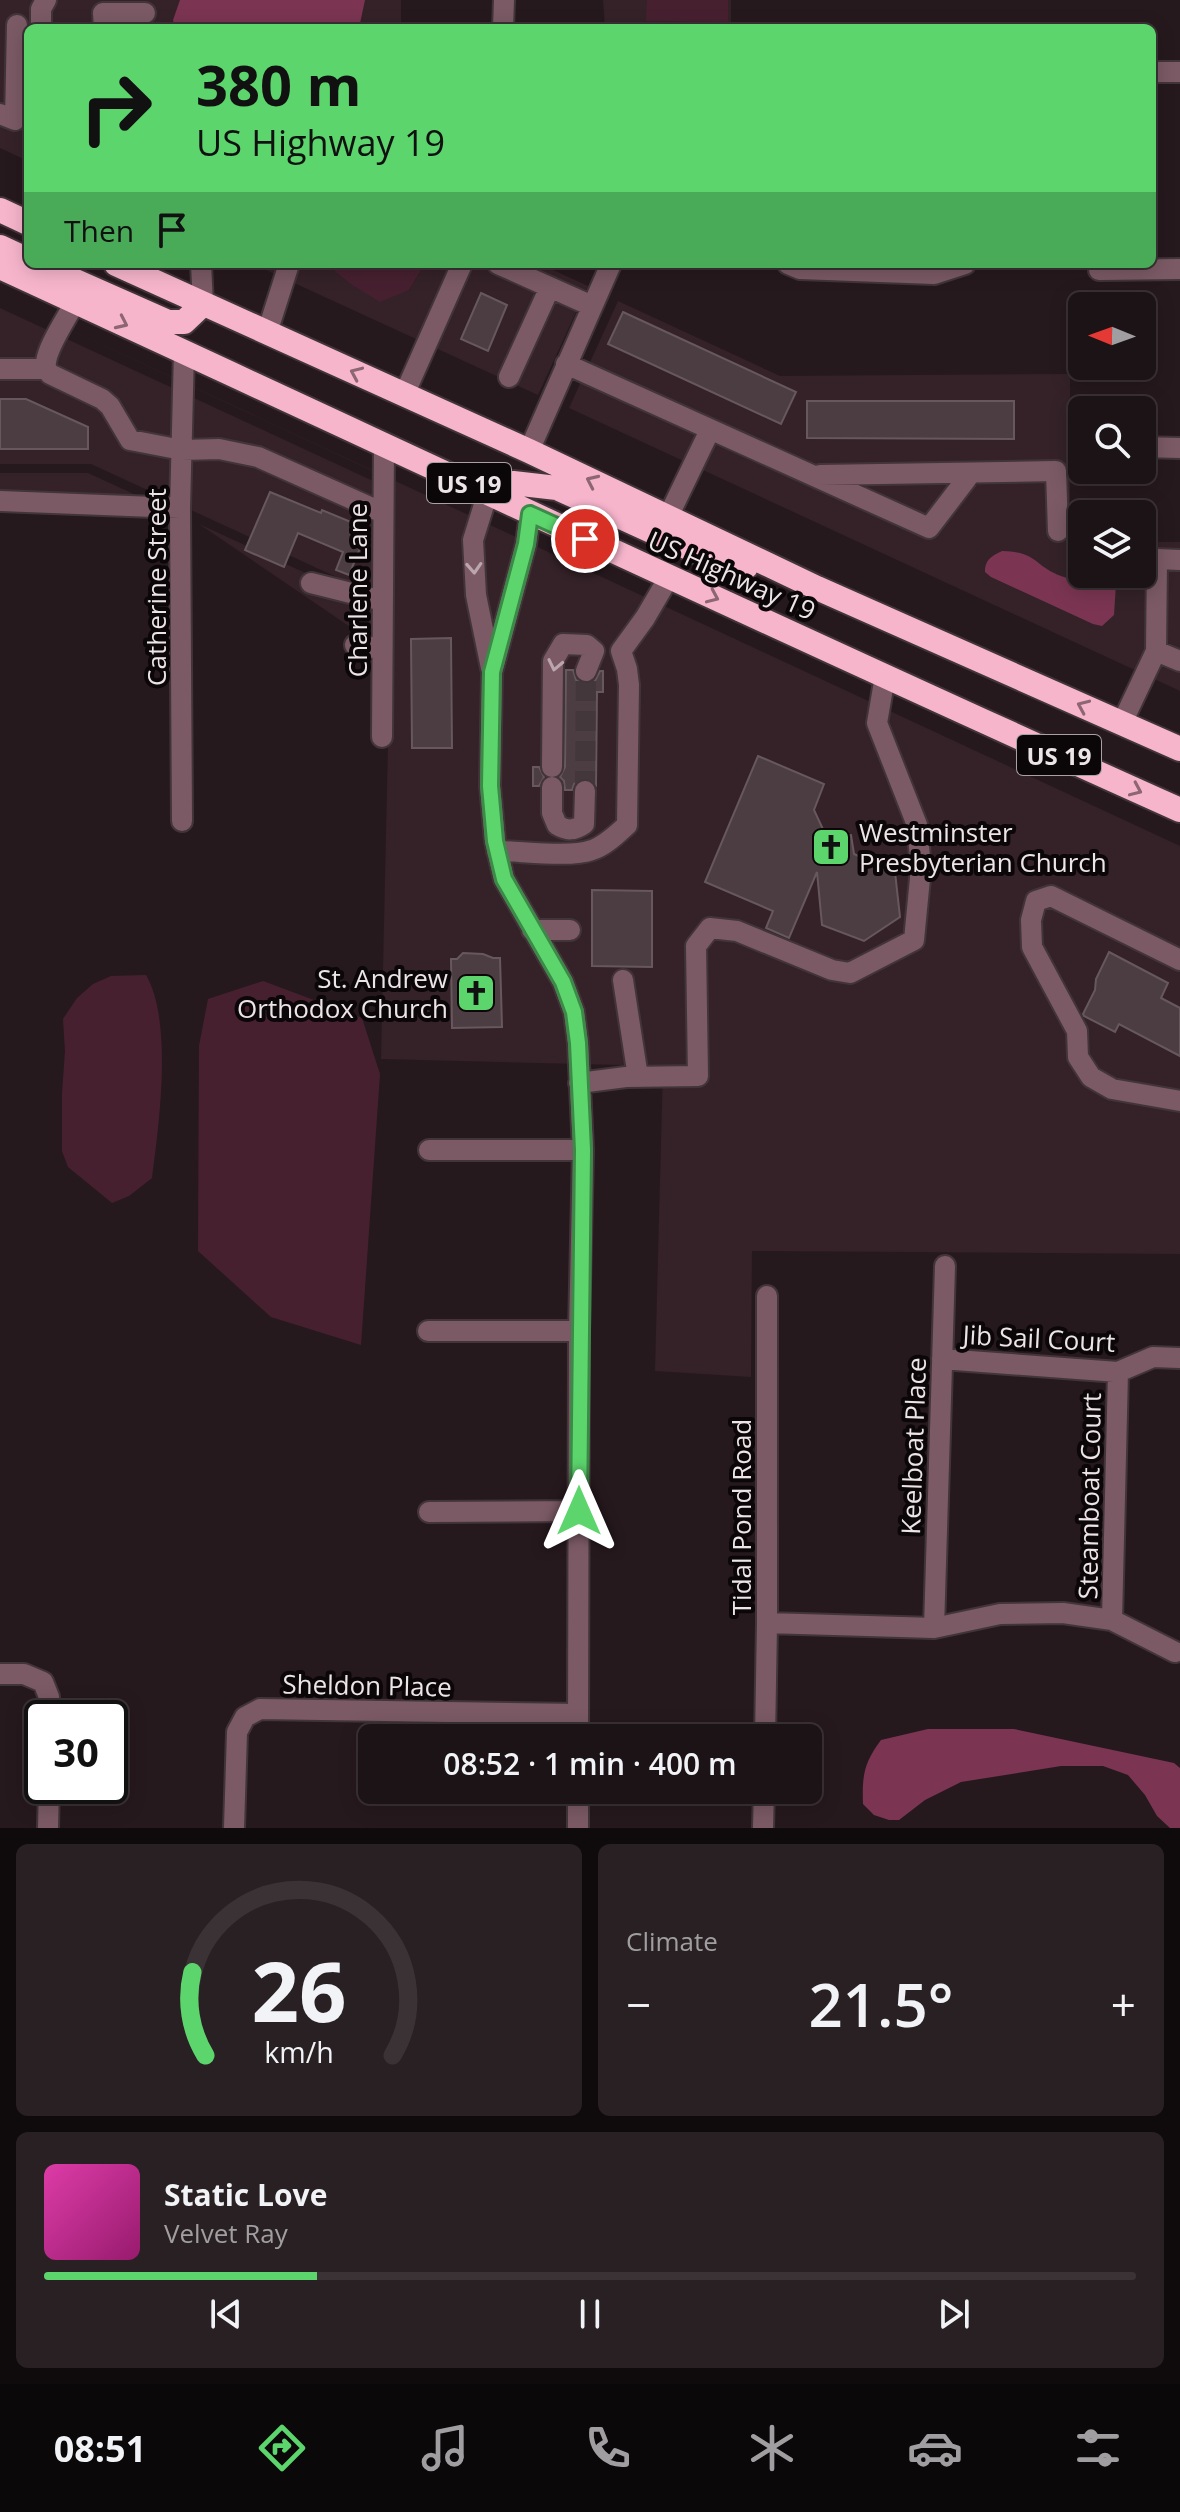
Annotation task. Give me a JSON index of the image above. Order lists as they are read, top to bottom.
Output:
{
  "streets": {
    "highway": ["US 19", "US Highway 19"],
    "street": [
      "Catherine Street",
      "Charlene Lane",
      "Jib Sail Court",
      "Keelboat Place",
      "Steamboat Court",
      "Tidal Pond Road",
      "Sheldon Place"
    ]
  },
  "crossings": [
    ["US Highway 19", "Catherine Street"],
    ["US Highway 19", "Charlene Lane"],
    ["Jib Sail Court", "Keelboat Place"],
    ["Jib Sail Court", "Steamboat Court"]
  ],
  "places": {
    "church": ["Westminster Presbyterian Church", "St. Andrew Orthodox Church"]
  },
  "north": "left",
  "page": {
    "turn": ["380 m", "US Highway 19"],
    "then": "Then",
    "limit": "30",
    "trip": "08:52 · 1 min · 400 m",
    "tile": "Climate",
    "heat": ["−", "21.5°", "+"],
    "song": ["Static Love", "Velvet Ray"],
    "tabs": "08:51",
    "gauge": ["26", "km/h"]
  }
}
